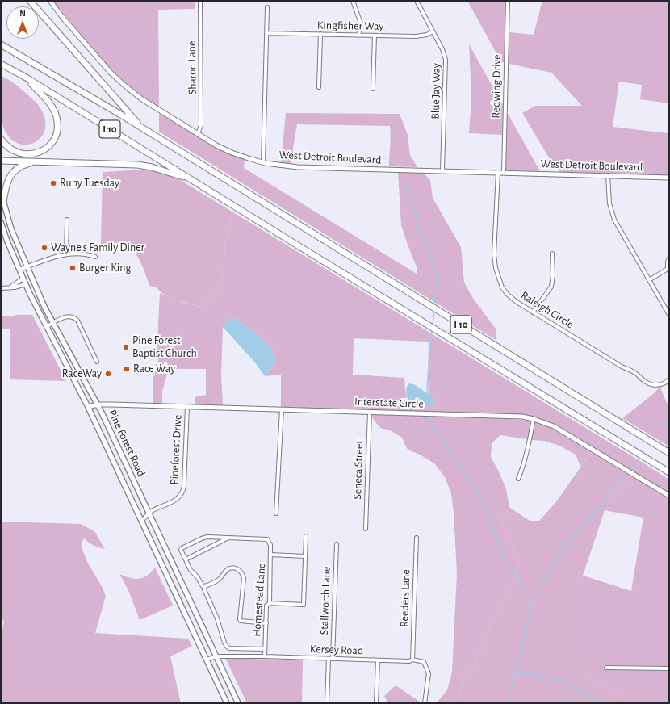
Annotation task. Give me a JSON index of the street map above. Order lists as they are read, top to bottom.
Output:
{
  "streets": {
    "highway": ["I 10"],
    "main road": ["Pine Forest Road"],
    "street": [
      "Kingfisher Way",
      "Sharon Lane",
      "Redwing Drive",
      "Blue Jay Way",
      "West Detroit Boulevard",
      "Raleigh Circle",
      "Interstate Circle",
      "Pineforest Drive",
      "Seneca Street",
      "Reeders Lane",
      "Homestead Lane",
      "Stallworth Lane",
      "Kersey Road"
    ]
  },
  "crossings": [
    ["Kingfisher Way", "Blue Jay Way"],
    ["Sharon Lane", "West Detroit Boulevard"],
    ["Redwing Drive", "West Detroit Boulevard"],
    ["Blue Jay Way", "West Detroit Boulevard"],
    ["West Detroit Boulevard", "Raleigh Circle"],
    ["Interstate Circle", "Pine Forest Road"],
    ["Interstate Circle", "Pineforest Drive"],
    ["Interstate Circle", "Seneca Street"],
    ["Pine Forest Road", "Pineforest Drive"],
    ["Pine Forest Road", "Kersey Road"],
    ["Reeders Lane", "Kersey Road"],
    ["Homestead Lane", "Kersey Road"],
    ["Stallworth Lane", "Kersey Road"]
  ],
  "places": [
    "Ruby Tuesday",
    "Wayne's Family Diner",
    "Burger King",
    "Pine Forest Baptist Church",
    "Race Way",
    "RaceWay"
  ],
  "north": "top"
}
